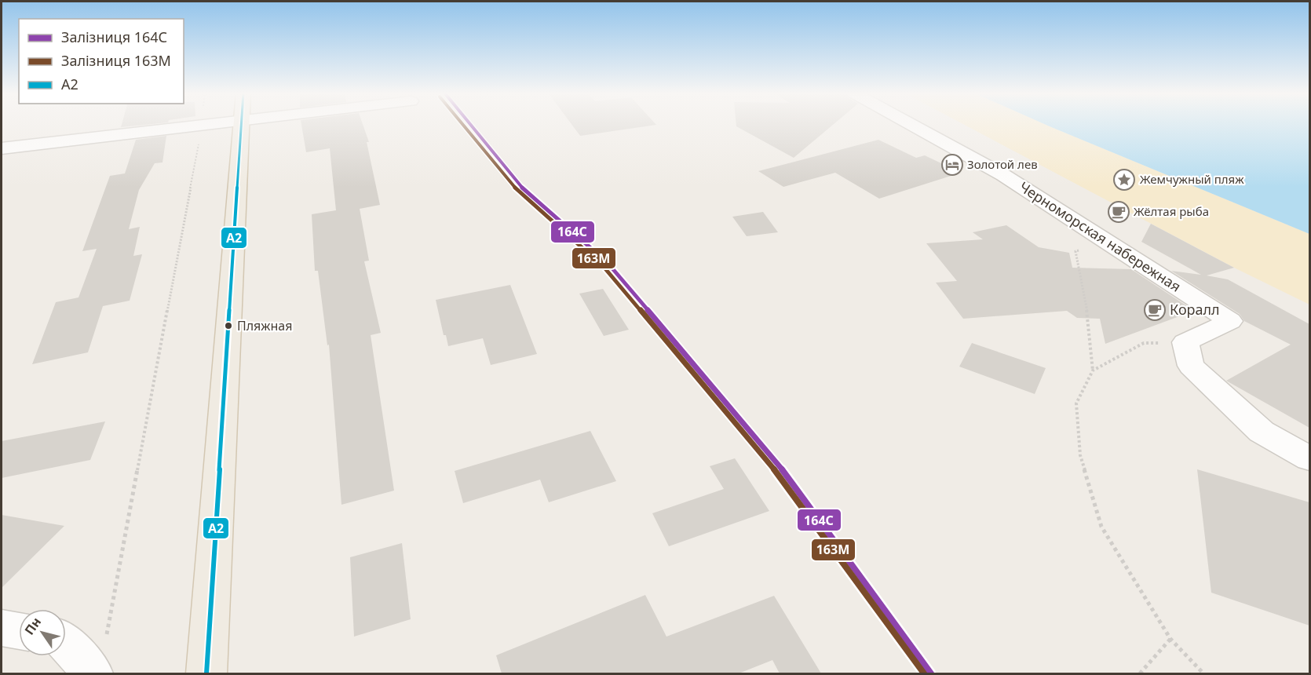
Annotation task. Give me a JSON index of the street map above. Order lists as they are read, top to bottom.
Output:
{
  "streets": {
    "street": ["Черноморская набережная"]
  },
  "places": {
    "hotel": ["Золотой лев"],
    "place": ["Жемчужный пляж"],
    "cafe": ["Жёлтая рыба", "Коралл"],
    "other": ["Пляжная"]
  },
  "lines": ["rail line 164С", "rail line 163М", "transit line A2"],
  "legend": ["Залізниця 164С", "Залізниця 163М", "A2"],
  "north": "top left"
}
